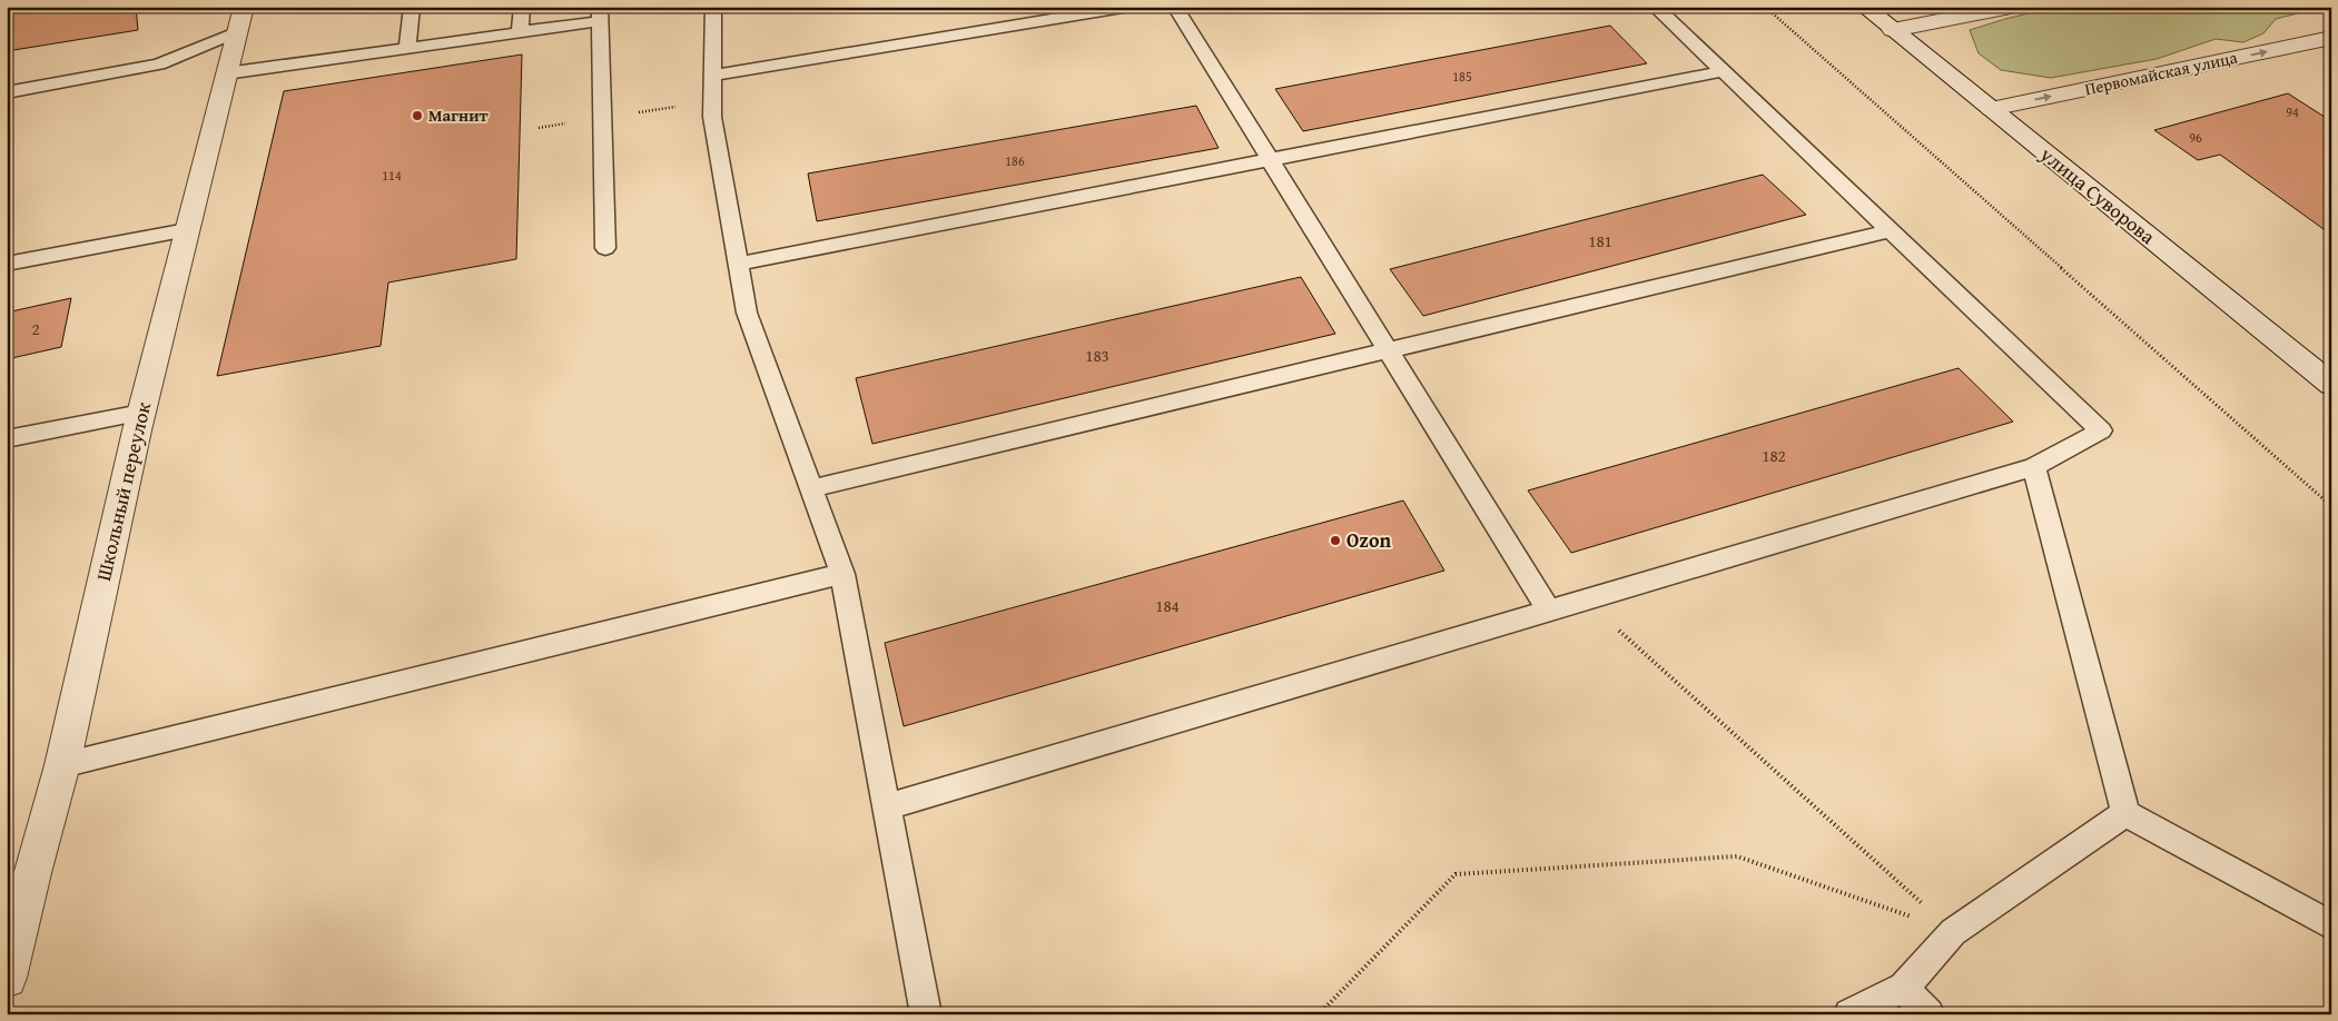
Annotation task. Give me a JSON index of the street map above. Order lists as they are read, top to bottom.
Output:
{
  "streets": {
    "street": ["Первомайская улица", "улица Суворова", "Школьный переулок"]
  },
  "crossings": [
    ["Первомайская улица", "улица Суворова"]
  ],
  "one_way": ["Первомайская улица"],
  "places": ["Магнит", "Ozon"],
  "house_numbers": [
    "185",
    "94",
    "96",
    "186",
    "114",
    "181",
    "2",
    "183",
    "182",
    "184"
  ]
}
